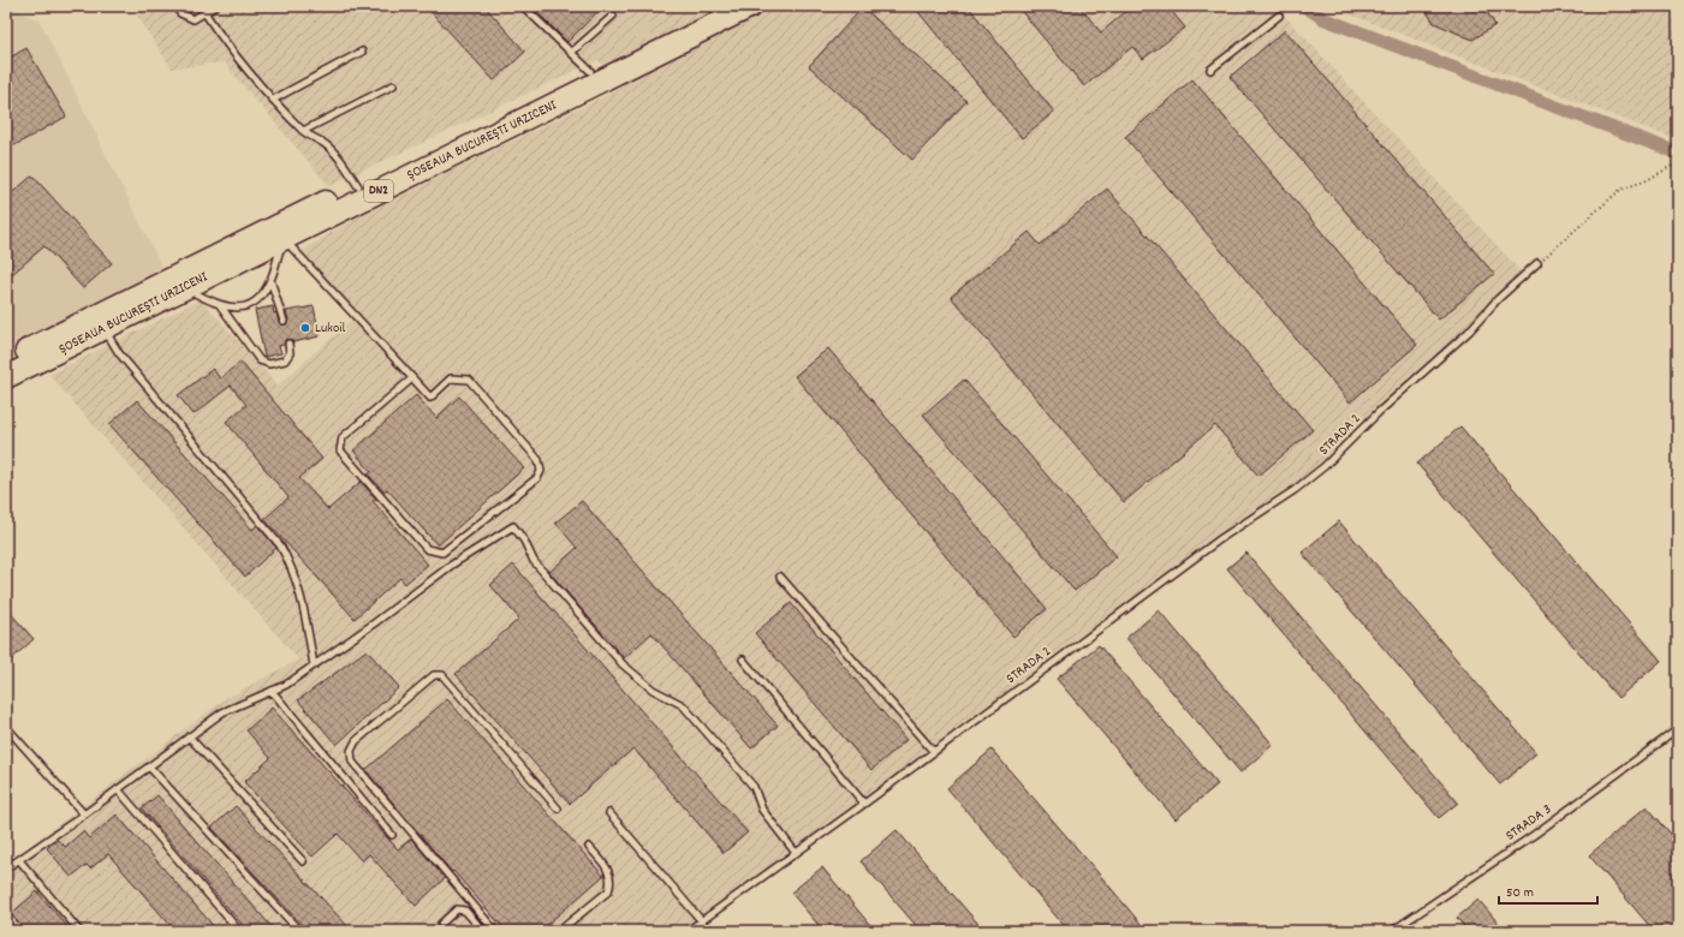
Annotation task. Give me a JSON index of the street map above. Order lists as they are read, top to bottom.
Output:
{
  "streets": {
    "highway": ["ȘOSEAUA BUCUREȘTI URZICENI", "DN2"],
    "lane": ["STRADA 2", "STRADA 3"]
  },
  "places": ["Lukoil"],
  "scale_bar": "50 m"
}
